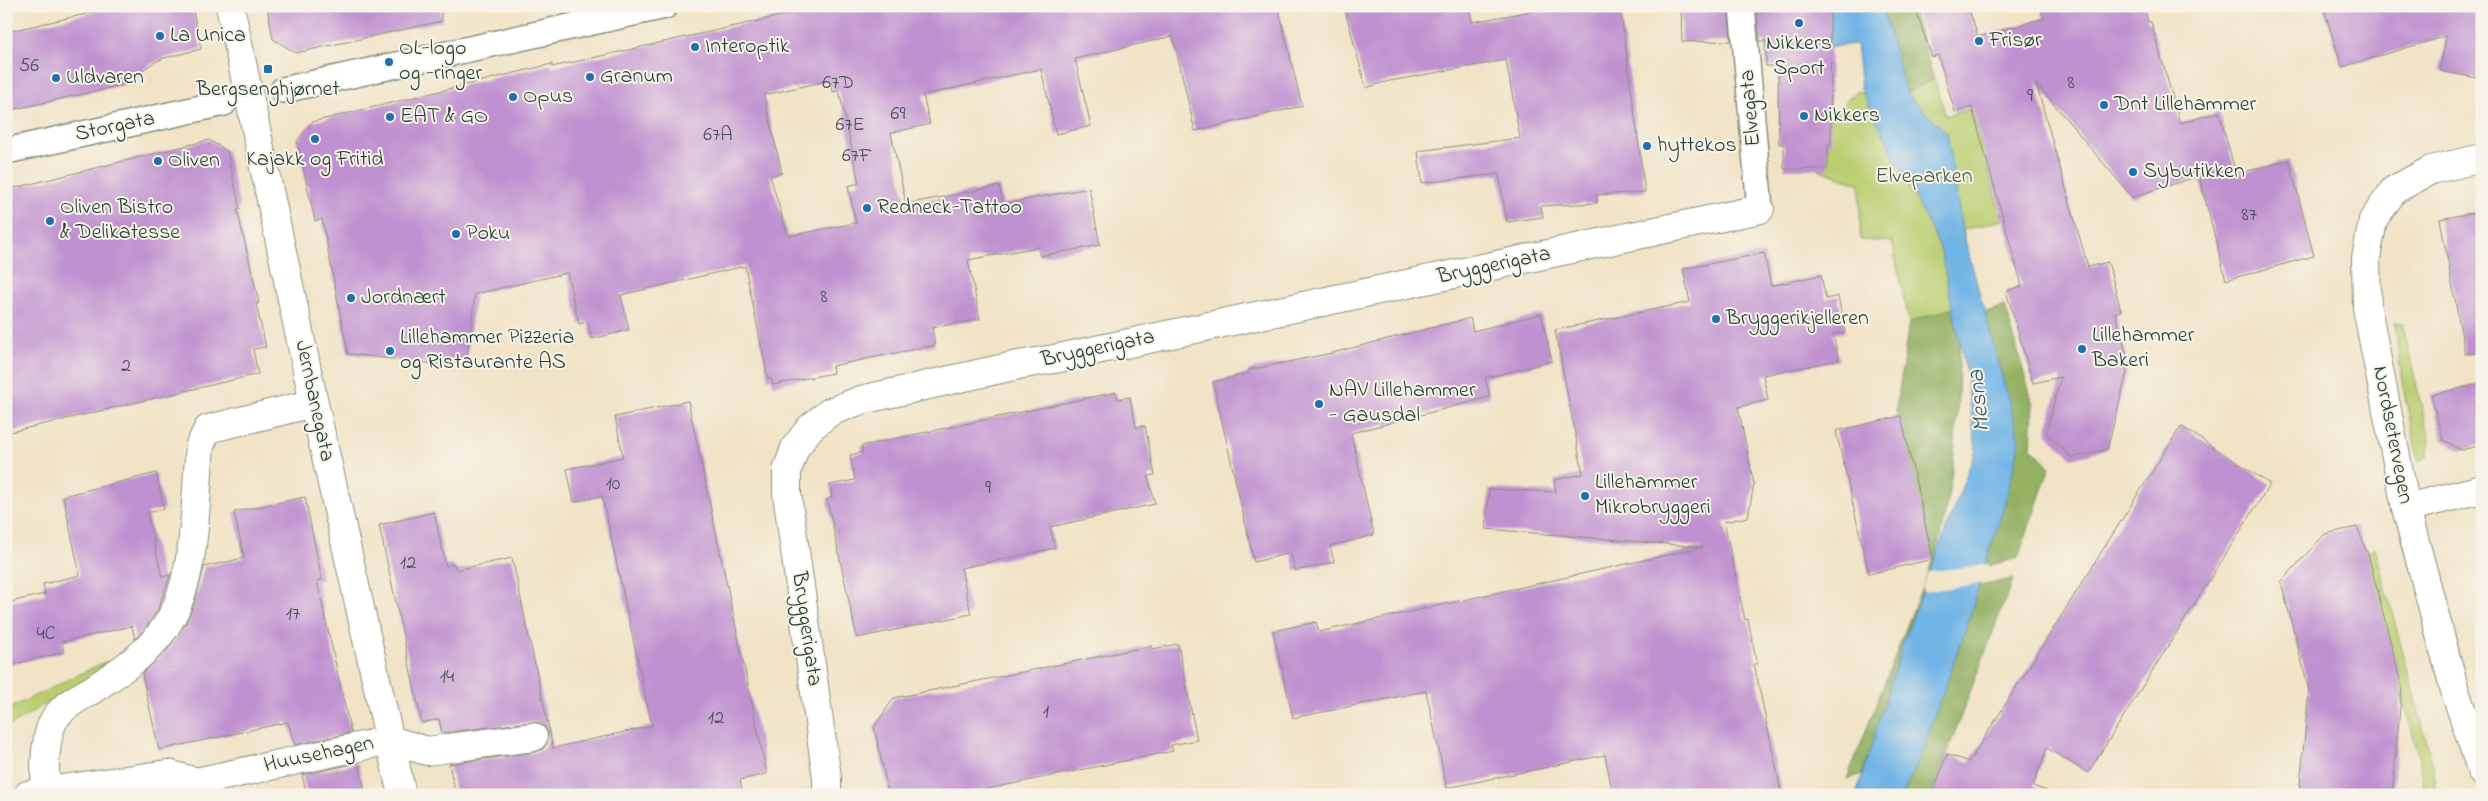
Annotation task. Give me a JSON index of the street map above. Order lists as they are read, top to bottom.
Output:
{
  "streets": {
    "street": [
      "Elvegata",
      "Storgata",
      "Bryggerigata",
      "Jernbanegata",
      "Nordsetervegen",
      "Huusehagen"
    ]
  },
  "crossings": [
    ["Elvegata", "Bryggerigata"],
    ["Jernbanegata", "Huusehagen"]
  ],
  "water": ["Mesna"],
  "parks": ["Elveparken"],
  "places": {
    "other": [
      "Nikkers Sport",
      "La Unica",
      "Frisør",
      "Interoptik",
      "OL-logo og -ringer",
      "Granum",
      "Uldvaren",
      "Opus",
      "Dnt Lillehammer",
      "Nikkers",
      "EAT & GO",
      "Kajakk og Fritid",
      "hyttekos",
      "Oliven",
      "Sybutikken",
      "Redneck-Tattoo",
      "Oliven Bistro & Delikatesse",
      "Poku",
      "Jordnært",
      "Bryggerikjelleren",
      "Lillehammer Bakeri",
      "Lillehammer Pizzeria og Ristaurante AS",
      "NAV Lillehammer - Gausdal",
      "Lillehammer Mikrobryggeri"
    ],
    "transit": ["Bergsenghjørnet"]
  },
  "house_numbers": [
    "56",
    "67D",
    "8",
    "9",
    "69",
    "67E",
    "67A",
    "67F",
    "87",
    "8",
    "2",
    "10",
    "9",
    "12",
    "17",
    "4C",
    "14",
    "1",
    "12"
  ]
}
